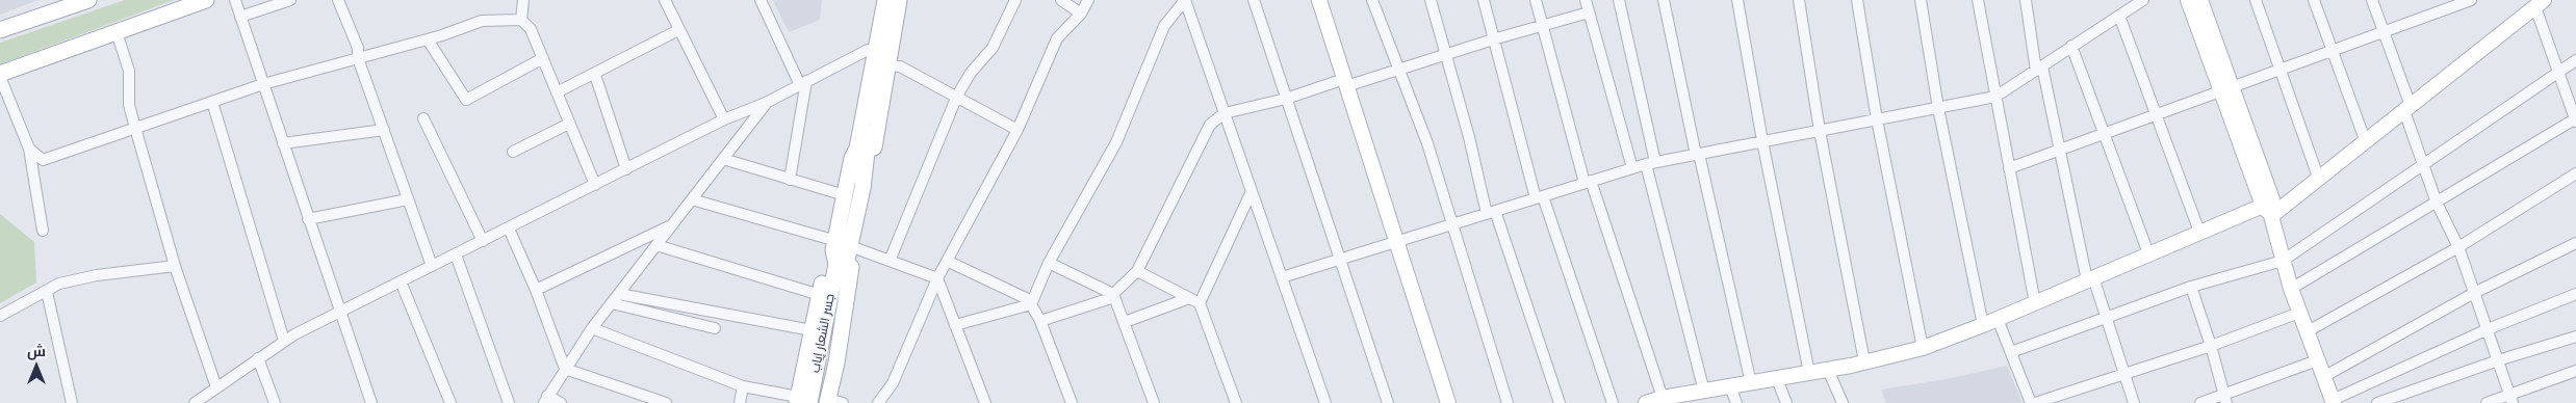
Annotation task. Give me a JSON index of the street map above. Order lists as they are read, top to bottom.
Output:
{
  "streets": {
    "main road": ["جسر الشعار إياب"]
  },
  "north": "top"
}
